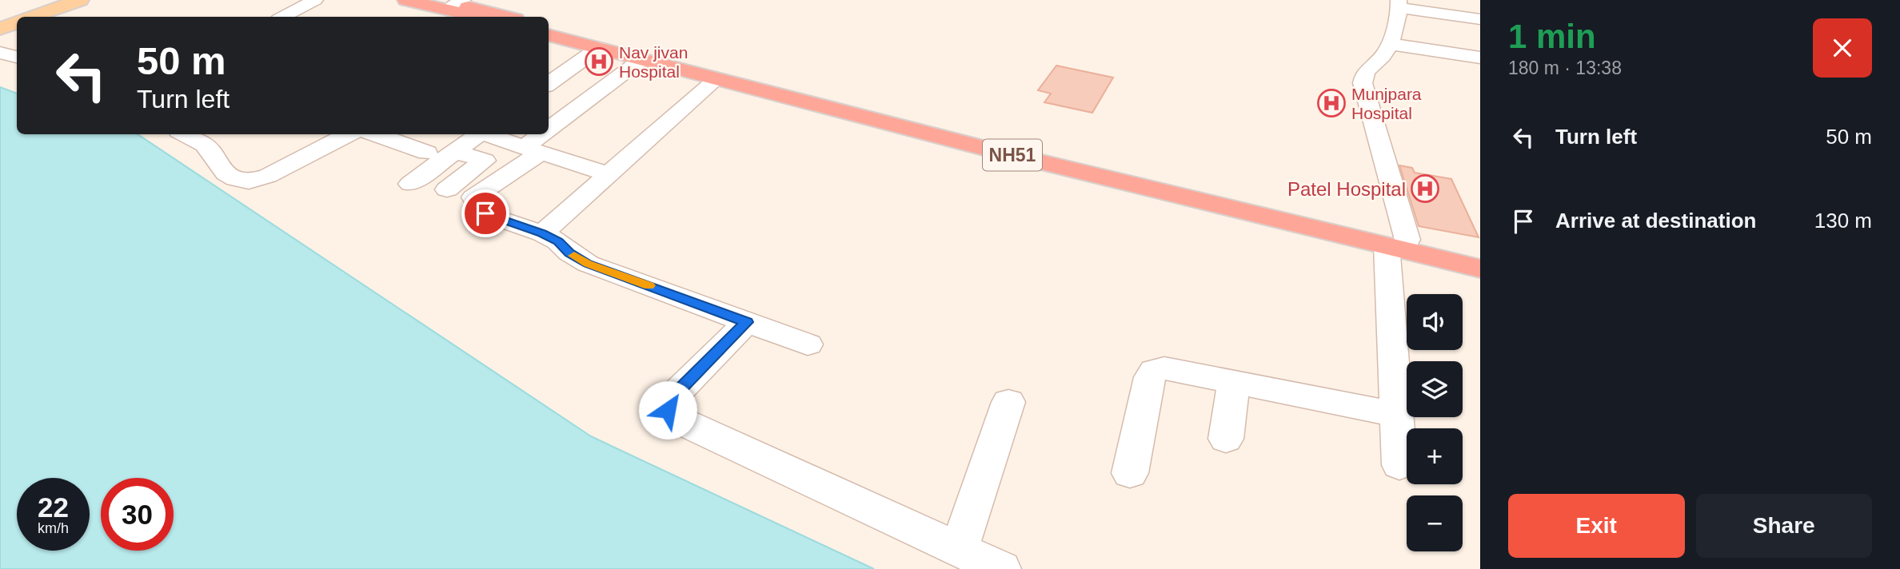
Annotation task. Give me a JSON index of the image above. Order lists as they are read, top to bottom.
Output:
{
  "streets": {
    "highway": ["NH51"]
  },
  "places": {
    "hospital": ["Nav jivan Hospital", "Munjpara Hospital", "Patel Hospital"]
  },
  "page": {
    "heading": ["1 min", "180 m · 13:38"],
    "turn": ["50 m", "Turn left"],
    "list": [
      {
        "name": "Turn left",
        "value": "50 m"
      },
      {
        "name": "Arrive at destination",
        "value": "130 m"
      }
    ],
    "map_buttons": ["+", "−"],
    "speed": "22 km/h",
    "limit": "30",
    "buttons": ["Exit", "Share"]
  }
}
